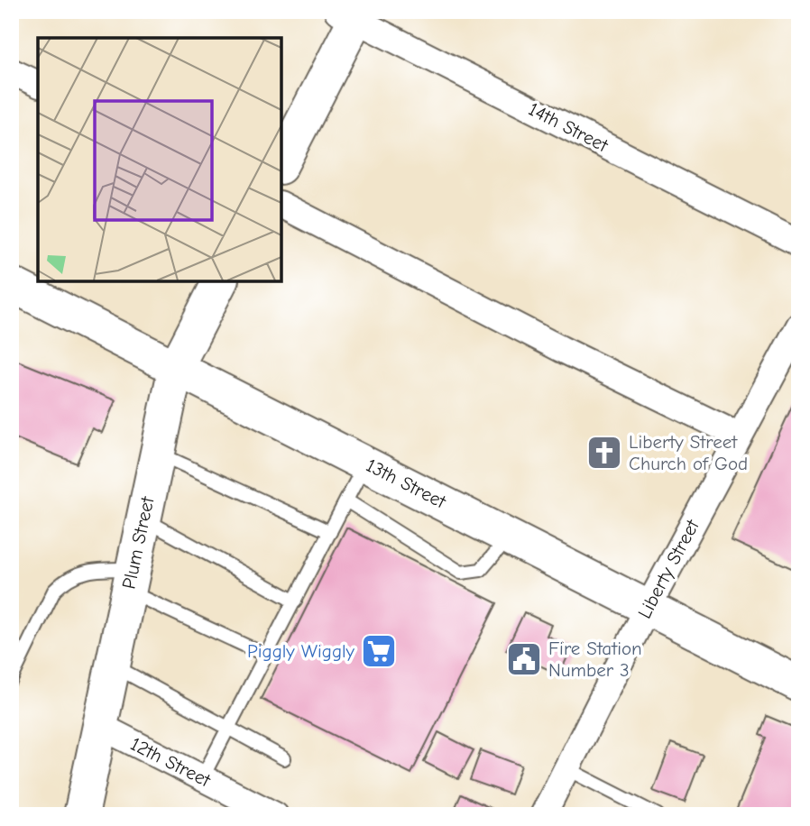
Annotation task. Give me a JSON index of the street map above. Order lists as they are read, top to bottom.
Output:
{
  "streets": {
    "street": [
      "14th Street",
      "13th Street",
      "Plum Street",
      "Liberty Street",
      "12th Street"
    ]
  },
  "crossings": [
    ["13th Street", "Plum Street"],
    ["13th Street", "Liberty Street"],
    ["Plum Street", "12th Street"]
  ],
  "places": {
    "church": ["Liberty Street Church of God"],
    "supermarket": ["Piggly Wiggly"],
    "public building": ["Fire Station Number 3"]
  }
}
